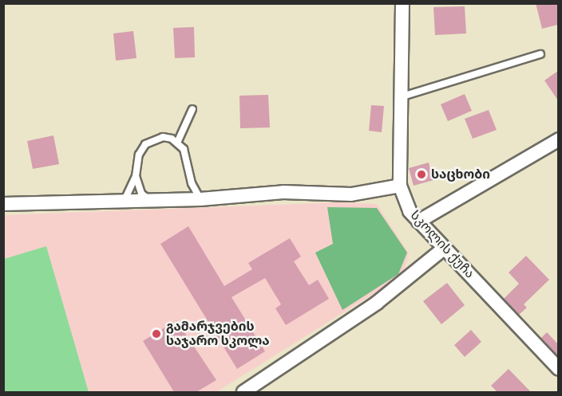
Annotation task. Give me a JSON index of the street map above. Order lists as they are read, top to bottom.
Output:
{
  "streets": {
    "street": ["სკოლის ქუჩა"]
  },
  "places": ["საცხობი", "გამარჯვების საჯარო სკოლა"]
}
